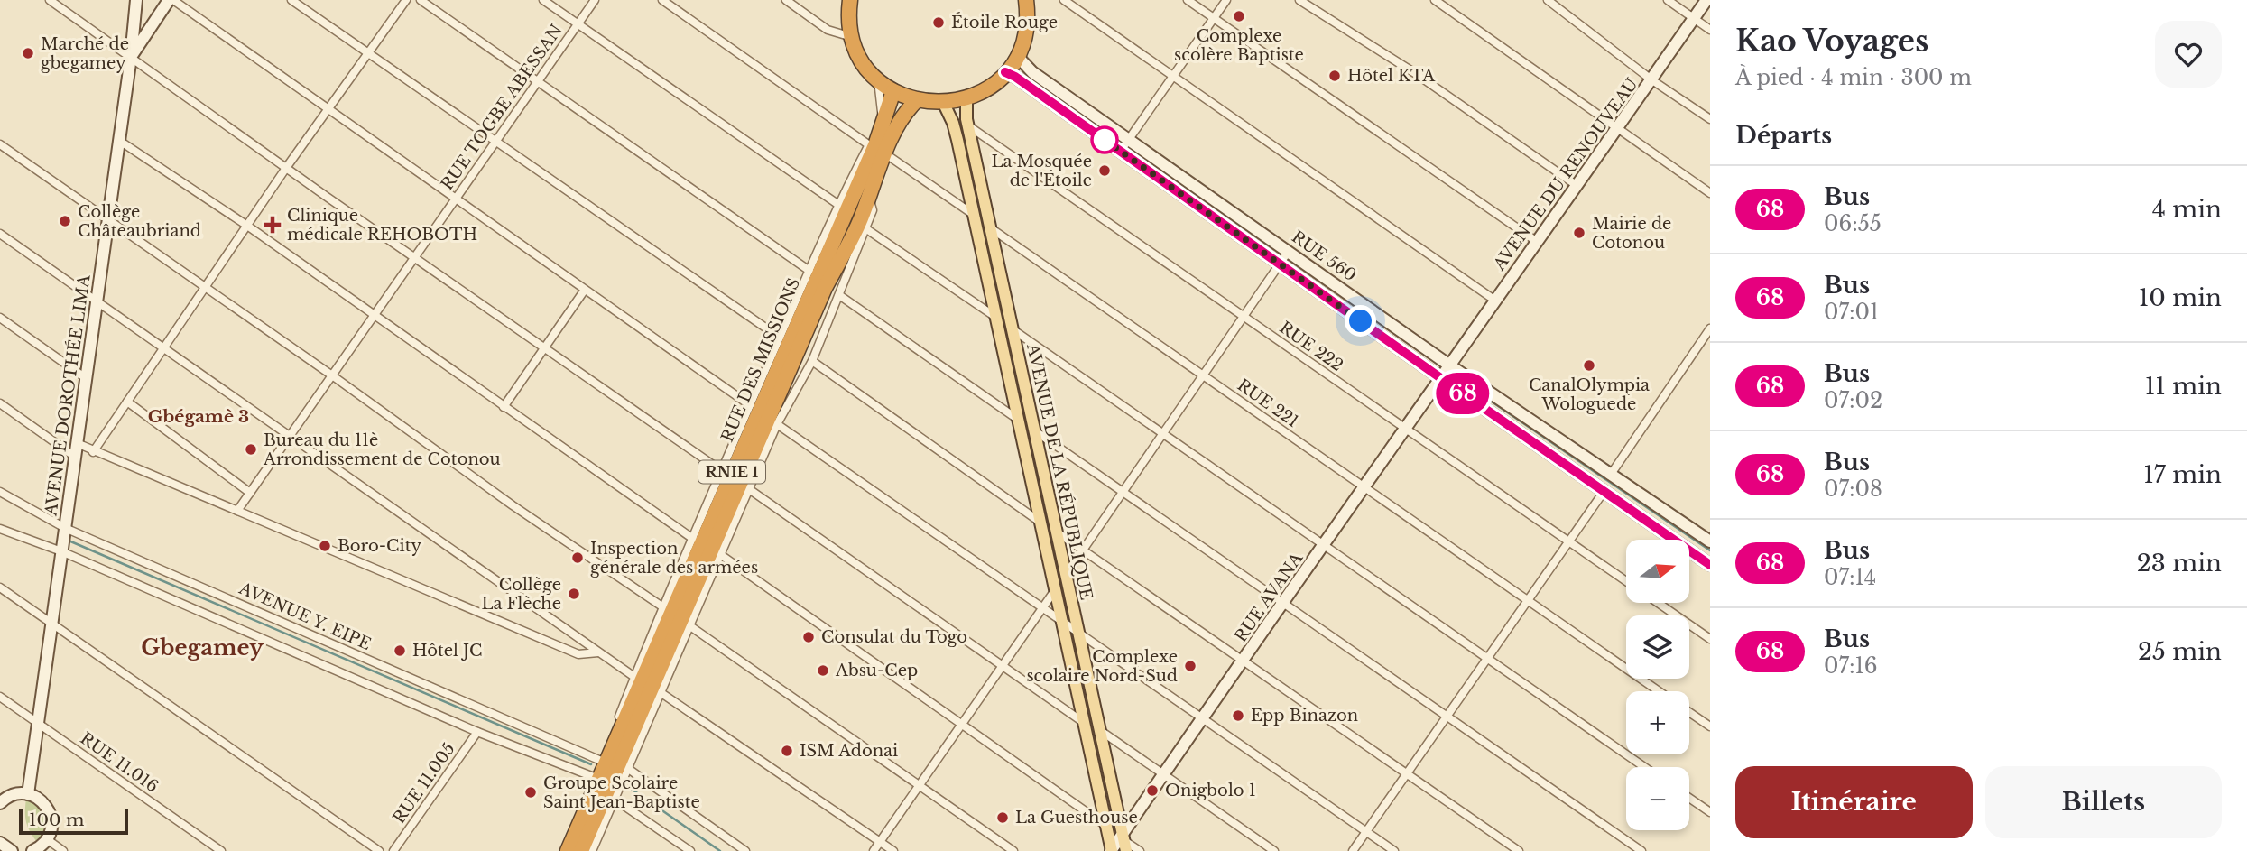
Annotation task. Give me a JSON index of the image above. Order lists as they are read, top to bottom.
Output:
{
  "streets": {
    "highway": ["RUE DES MISSIONS", "RNIE 1"],
    "main road": [
      "AVENUE DU RENOUVEAU",
      "RUE 560",
      "AVENUE DOROTHÉE LIMA",
      "AVENUE DE LA RÉPUBLIQUE",
      "RUE AVANA"
    ],
    "street": [
      "RUE TOGBE ABESSAN",
      "RUE 222",
      "RUE 221",
      "AVENUE Y. EIPE",
      "RUE 11.016",
      "RUE 11.005"
    ]
  },
  "crossings": [
    ["AVENUE DU RENOUVEAU", "RUE 560"],
    ["AVENUE DU RENOUVEAU", "RUE AVANA"],
    ["RUE 560", "RUE AVANA"],
    ["RUE 222", "AVENUE DE LA RÉPUBLIQUE"],
    ["RUE 222", "RUE AVANA"],
    ["AVENUE DOROTHÉE LIMA", "AVENUE Y. EIPE"],
    ["AVENUE DOROTHÉE LIMA", "RUE 11.016"],
    ["RUE 221", "AVENUE DE LA RÉPUBLIQUE"],
    ["RUE 221", "RUE AVANA"],
    ["AVENUE DE LA RÉPUBLIQUE", "RUE AVANA"]
  ],
  "districts": ["Gbégamè 3", "Gbegamey"],
  "places": {
    "other": [
      "Complexe scolère Baptiste",
      "Étoile Rouge",
      "Marché de gbegamey",
      "Hôtel KTA",
      "La Mosquée de l'Étoile",
      "Collège Châteaubriand",
      "Mairie de Cotonou",
      "CanalOlympia Wologuede",
      "Bureau du 11è Arrondissement de Cotonou",
      "Boro-City",
      "Inspection générale des armées",
      "Collège La Flèche",
      "Consulat du Togo",
      "Hôtel JC",
      "Complexe scolaire Nord-Sud",
      "Absu-Cep",
      "Epp Binazon",
      "ISM Adonai",
      "Onigbolo 1",
      "Groupe Scolaire Saint Jean-Baptiste",
      "La Guesthouse"
    ],
    "health": ["Clinique médicale REHOBOTH"]
  },
  "lines": ["bus line 68"],
  "scale_bar": "100 m",
  "north": "right",
  "page": {
    "on_map": "68",
    "heading": [
      ["Kao Voyages", "À pied · 4 min · 300 m"],
      "Départs"
    ],
    "list": [
      {
        "mark": "68",
        "name": "Bus",
        "note": "06:55",
        "value": "4 min"
      },
      {
        "mark": "68",
        "name": "Bus",
        "note": "07:01",
        "value": "10 min"
      },
      {
        "mark": "68",
        "name": "Bus",
        "note": "07:02",
        "value": "11 min"
      },
      {
        "mark": "68",
        "name": "Bus",
        "note": "07:08",
        "value": "17 min"
      },
      {
        "mark": "68",
        "name": "Bus",
        "note": "07:14",
        "value": "23 min"
      },
      {
        "mark": "68",
        "name": "Bus",
        "note": "07:16",
        "value": "25 min"
      }
    ],
    "map_buttons": ["+", "−"],
    "buttons": ["Itinéraire", "Billets"],
    "scale": "100 m"
  }
}
